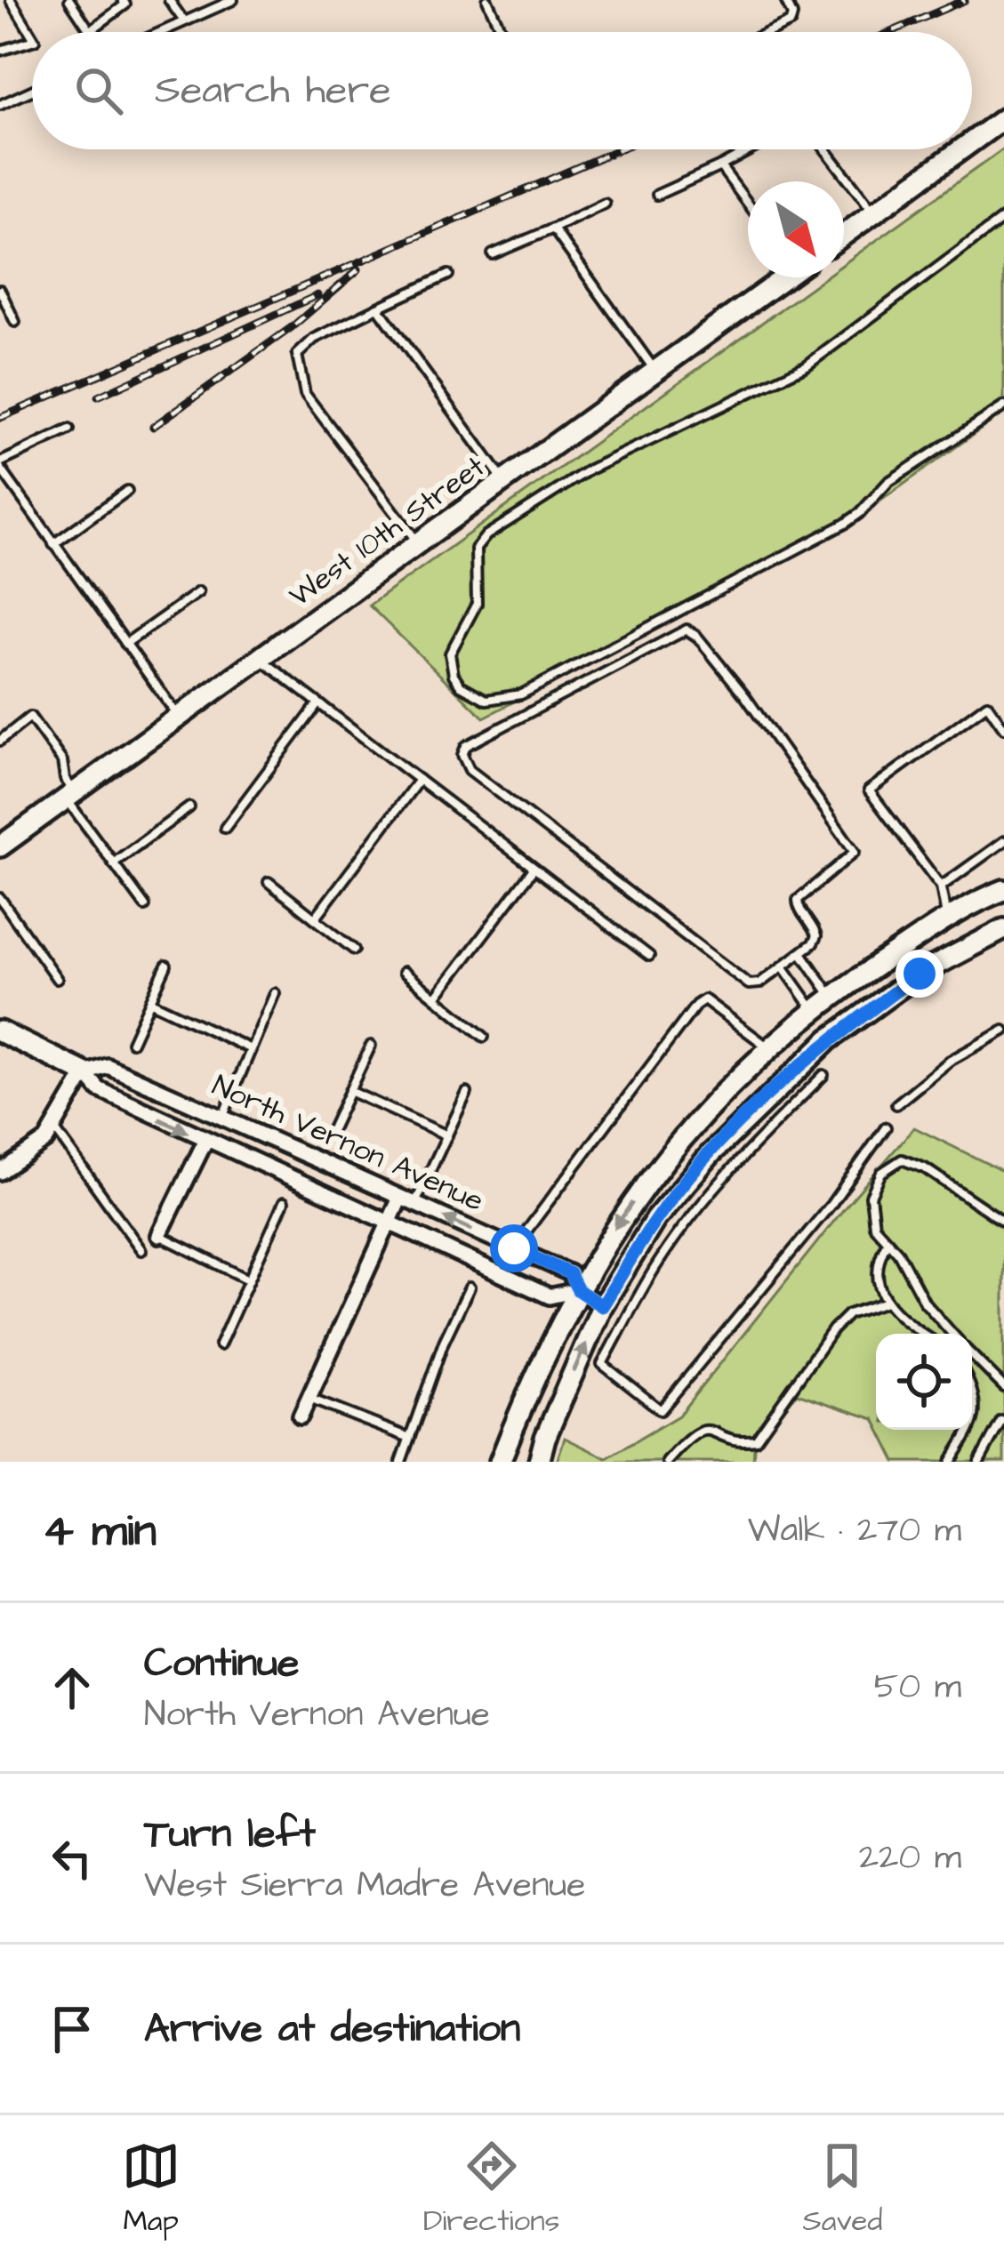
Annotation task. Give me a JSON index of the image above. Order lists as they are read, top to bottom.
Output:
{
  "streets": {
    "street": ["West 10th Street", "North Vernon Avenue"]
  },
  "north": "bottom right",
  "page": {
    "search": "Search here",
    "heading": ["4 min", "Walk · 270 m"],
    "list": [
      ["Continue", "North Vernon Avenue", "50 m"],
      ["Turn left", "West Sierra Madre Avenue", "220 m"],
      "Arrive at destination"
    ],
    "nav": ["Map", "Directions", "Saved"]
  }
}
